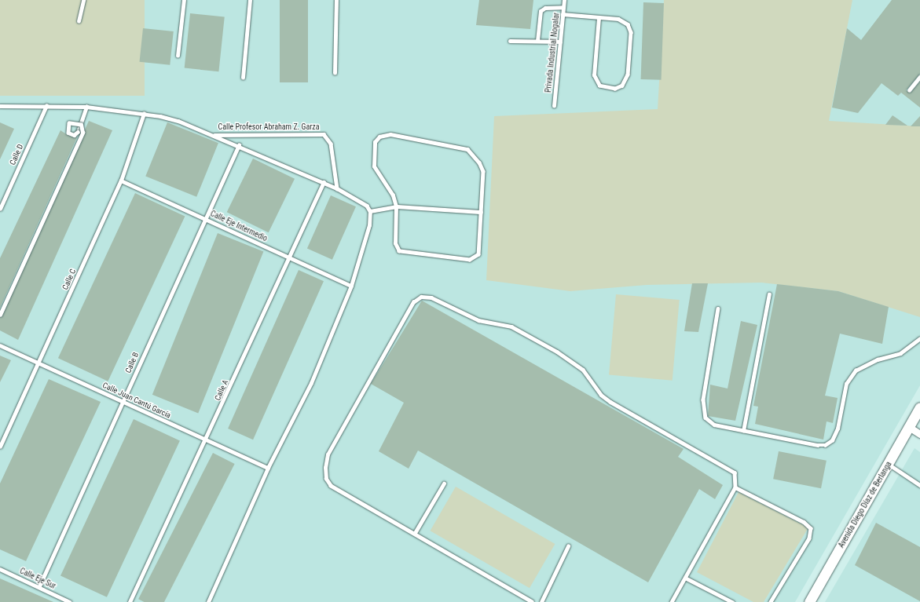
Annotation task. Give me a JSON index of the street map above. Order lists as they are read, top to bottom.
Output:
{
  "streets": {
    "street": ["Avenida Diego Díaz de Berlanga"],
    "lane": [
      "Privada Industrial Nogalar",
      "Calle Profesor Abraham Z. Garza",
      "Calle D",
      "Calle Eje Intermedio",
      "Calle C",
      "Calle B",
      "Calle A",
      "Calle Juan Cantú García",
      "Calle Eje Sur"
    ]
  },
  "crossings": [
    ["Calle Profesor Abraham Z. Garza", "Calle D"],
    ["Calle Profesor Abraham Z. Garza", "Calle C"],
    ["Calle Profesor Abraham Z. Garza", "Calle B"],
    ["Calle Profesor Abraham Z. Garza", "Calle A"],
    ["Calle Eje Intermedio", "Calle C"],
    ["Calle Eje Intermedio", "Calle B"],
    ["Calle Eje Intermedio", "Calle A"],
    ["Calle C", "Calle Juan Cantú García"],
    ["Calle B", "Calle Juan Cantú García"],
    ["Calle B", "Calle Eje Sur"],
    ["Calle A", "Calle Juan Cantú García"]
  ]
}
